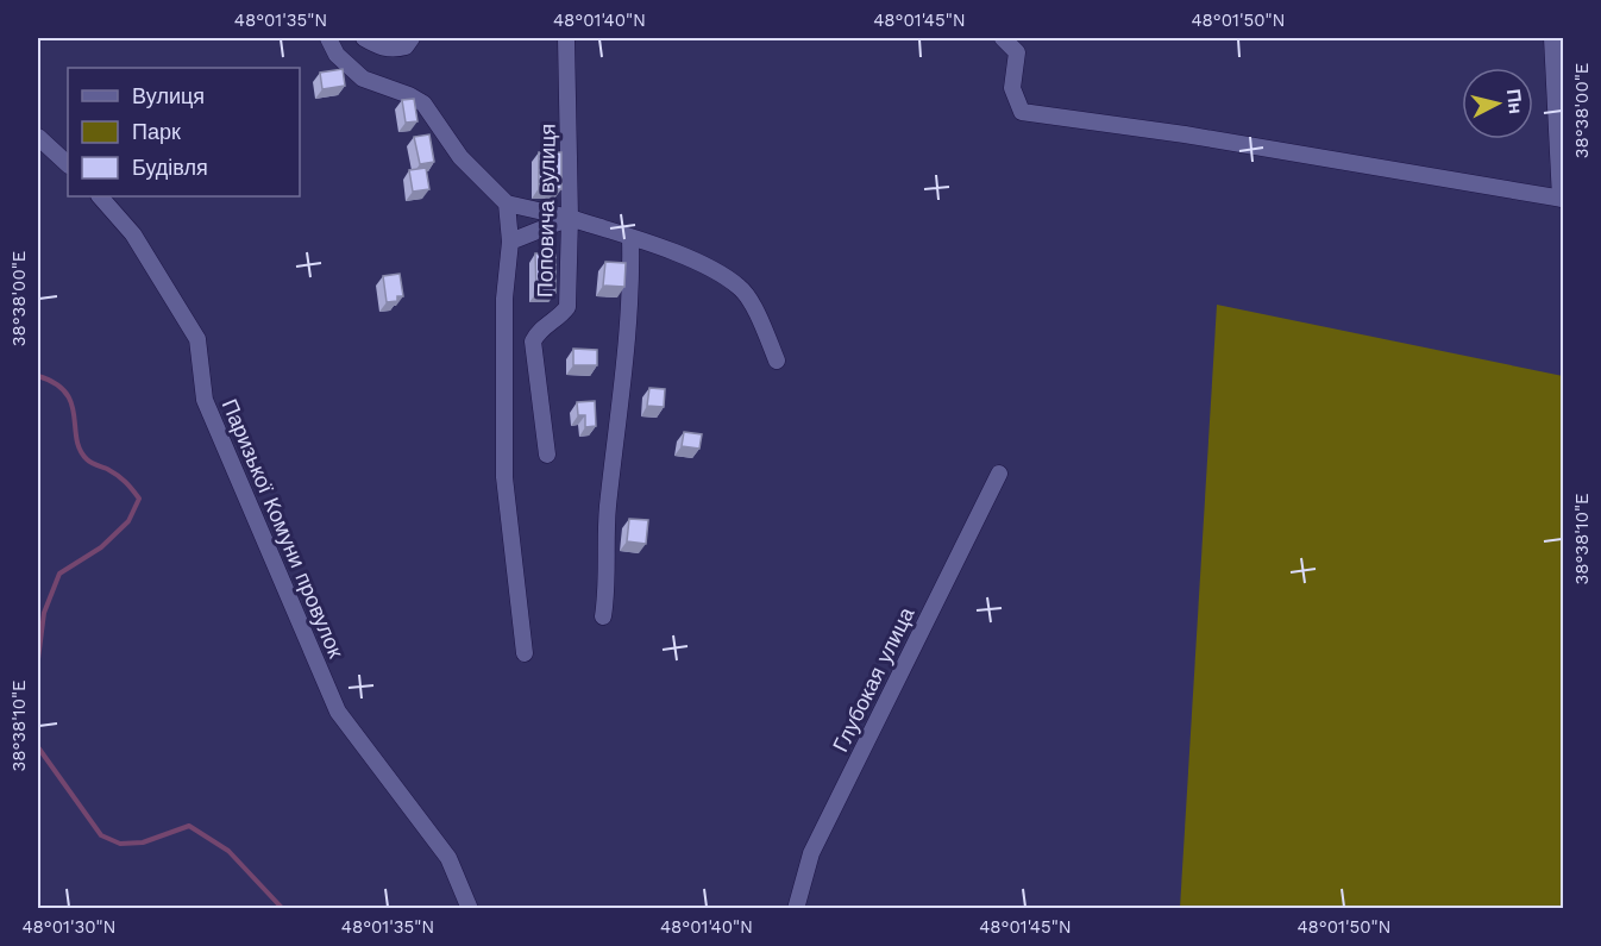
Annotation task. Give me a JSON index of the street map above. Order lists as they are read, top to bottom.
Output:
{
  "streets": {
    "street": ["Поповича вулиця", "Паризької Комуни провулок", "Глубокая улица"]
  },
  "legend": ["Вулиця", "Парк", "Будівля"],
  "north": "right",
  "coordinates": [
    "48°01'35\"N",
    "48°01'40\"N",
    "48°01'45\"N",
    "48°01'50\"N",
    "38°38'00\"E",
    "38°38'10\"E",
    "48°01'30\"N"
  ]
}
